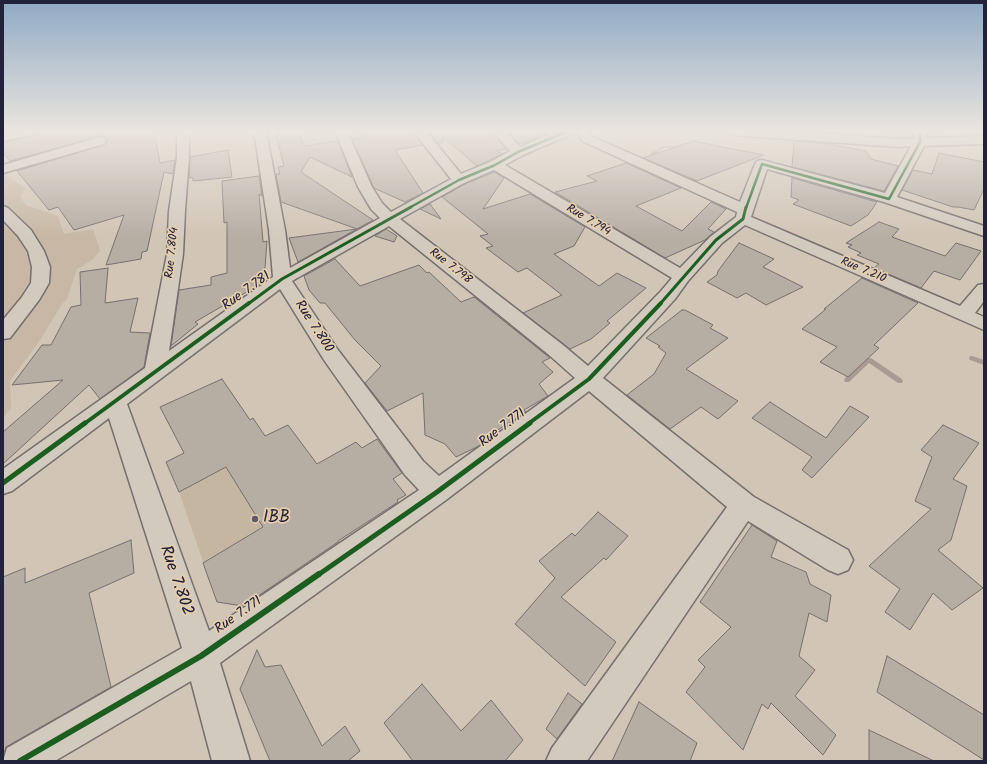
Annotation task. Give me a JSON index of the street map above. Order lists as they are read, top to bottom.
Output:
{
  "streets": {
    "street": [
      "Rue 7.794",
      "Rue 7.804",
      "Rue 7.798",
      "Rue 7.210",
      "Rue 7.781",
      "Rue 7.800",
      "Rue 7.771",
      "Rue 7.802"
    ]
  },
  "crossings": [
    ["Rue 7.794", "Rue 7.771"],
    ["Rue 7.804", "Rue 7.781"],
    ["Rue 7.798", "Rue 7.781"],
    ["Rue 7.798", "Rue 7.771"],
    ["Rue 7.210", "Rue 7.771"],
    ["Rue 7.781", "Rue 7.800"],
    ["Rue 7.781", "Rue 7.802"],
    ["Rue 7.800", "Rue 7.771"],
    ["Rue 7.771", "Rue 7.802"]
  ],
  "places": ["IBB"]
}
